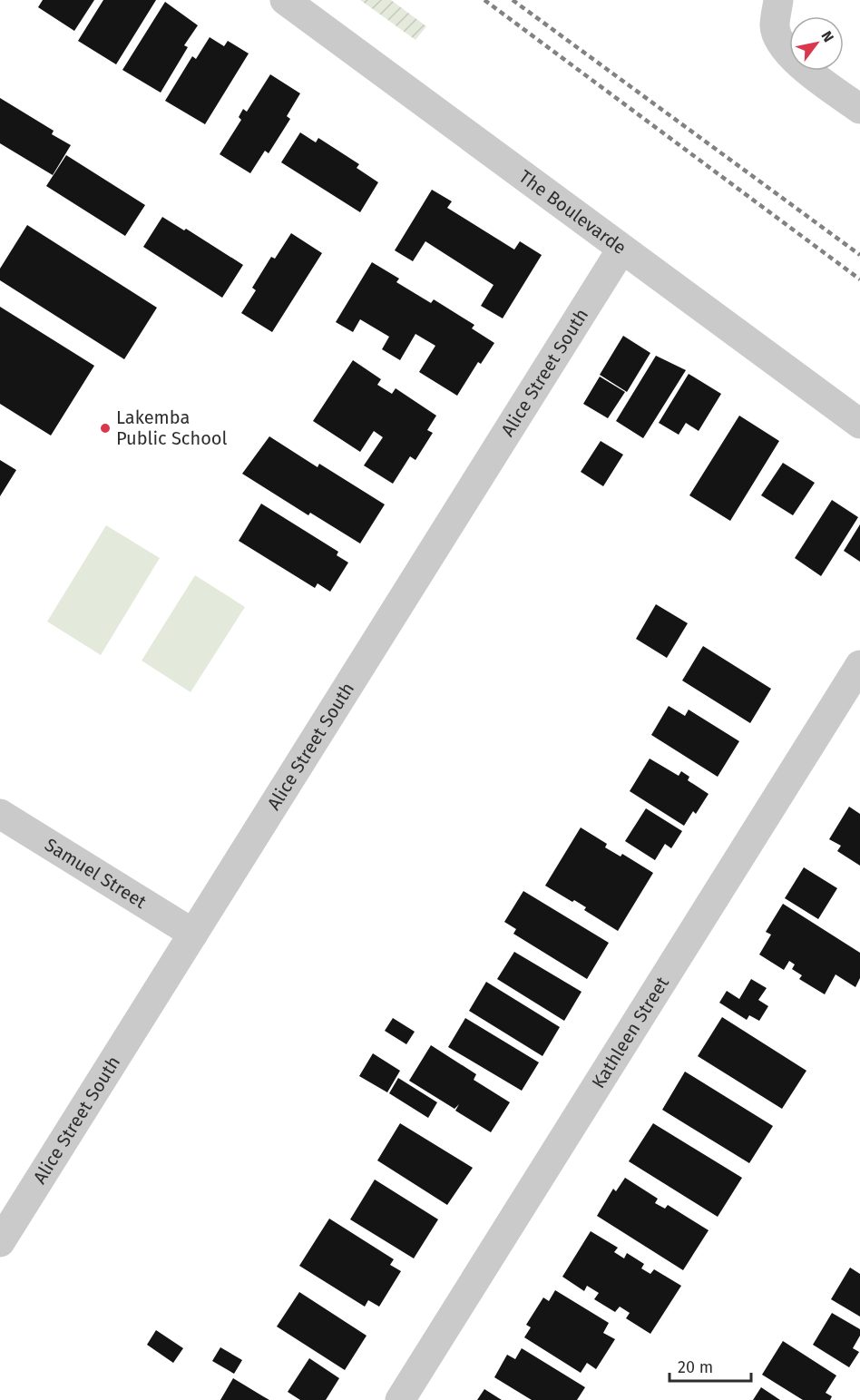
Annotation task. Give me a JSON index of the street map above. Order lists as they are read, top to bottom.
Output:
{
  "streets": {
    "street": [
      "The Boulevarde",
      "Alice Street South",
      "Samuel Street",
      "Kathleen Street"
    ]
  },
  "crossings": [
    ["The Boulevarde", "Alice Street South"],
    ["Alice Street South", "Samuel Street"]
  ],
  "places": ["Lakemba Public School"],
  "scale_bar": "20 m",
  "north": "top right"
}
